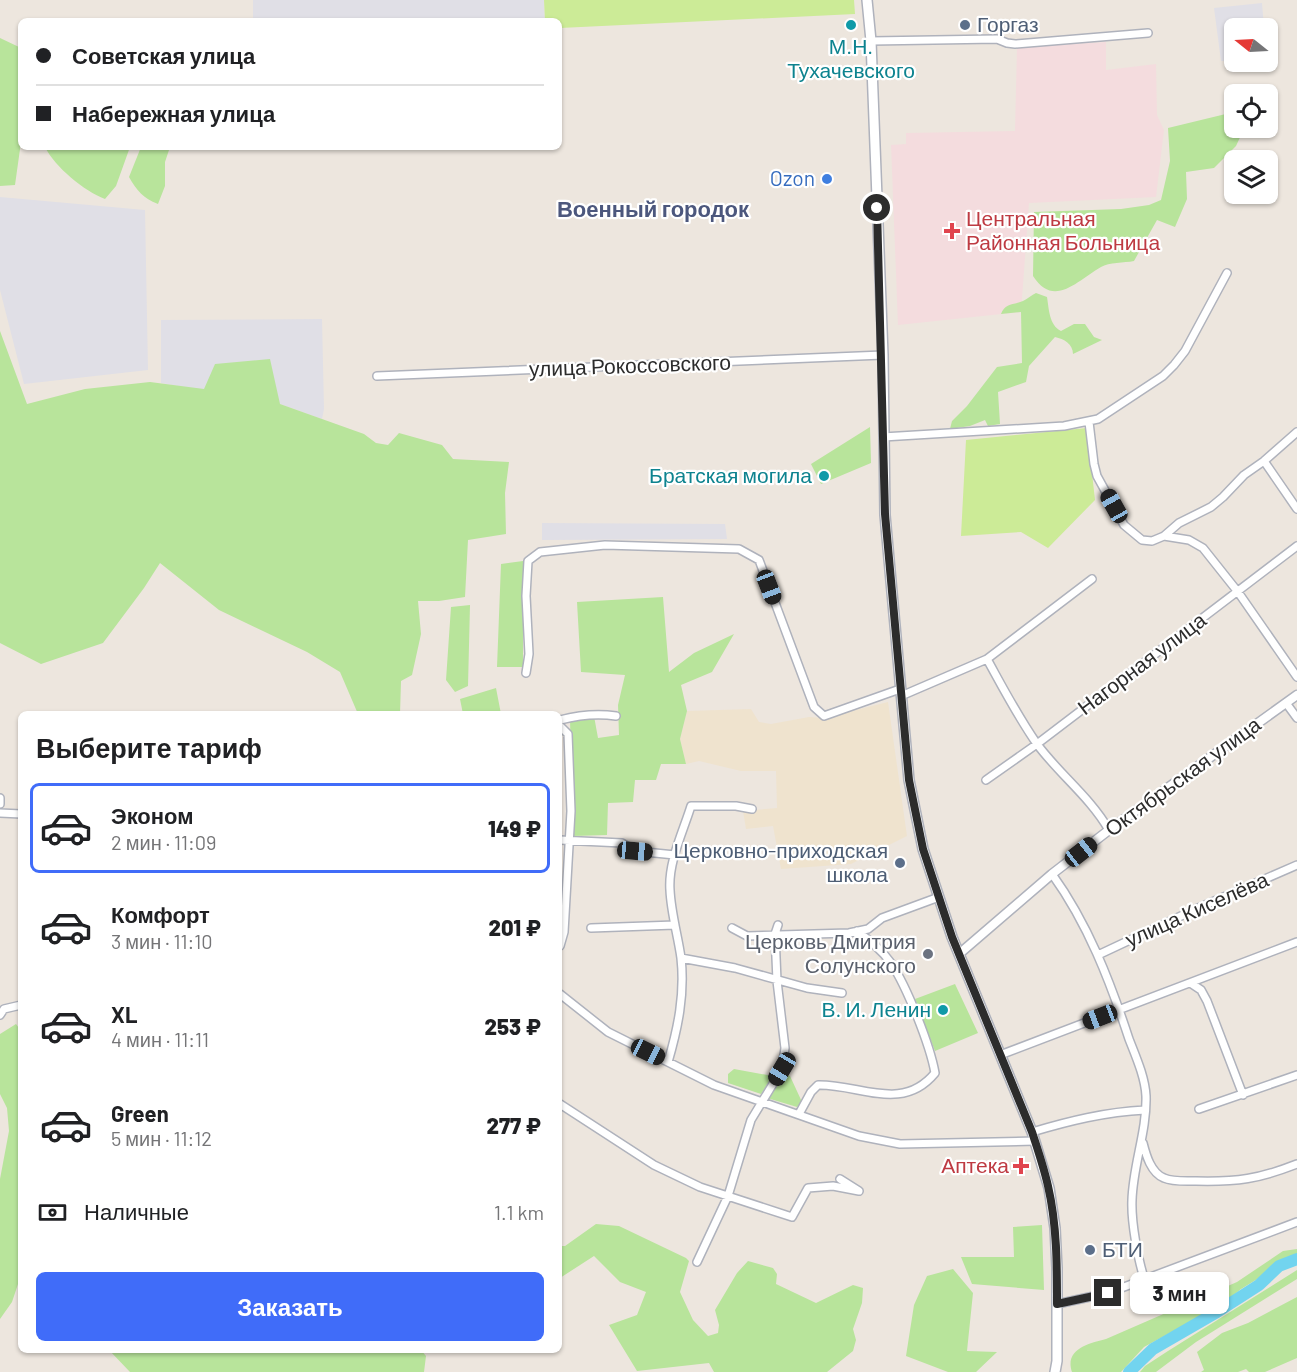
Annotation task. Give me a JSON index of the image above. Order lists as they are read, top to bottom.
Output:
{
  "streets": {
    "street": [
      "улица Рокоссовского",
      "Нагорная улица",
      "Октябрьская улица",
      "улица Киселёва"
    ]
  },
  "districts": ["Военный городок"],
  "places": {
    "other": [
      "М.Н. Тухачевского",
      "Горгаз",
      "Ozon",
      "Братская могила",
      "Церковно-приходская школа",
      "Церковь Дмитрия Солунского",
      "В. И. Ленин",
      "БТИ"
    ],
    "health": ["Центральная Районная Больница", "Аптека"]
  },
  "north": "left",
  "page": {
    "banner": ["Советская улица", "Набережная улица"],
    "heading": "Выберите тариф",
    "list": [
      {
        "name": "Эконом",
        "note": "2 мин · 11:09",
        "value": "149 ₽"
      },
      {
        "name": "Комфорт",
        "note": "3 мин · 11:10",
        "value": "201 ₽"
      },
      {
        "name": "XL",
        "note": "4 мин · 11:11",
        "value": "253 ₽"
      },
      {
        "name": "Green",
        "note": "5 мин · 11:12",
        "value": "277 ₽"
      }
    ],
    "pay": ["Наличные", "1.1 km"],
    "buttons": "Заказать",
    "bubble": "3 мин"
  }
}
